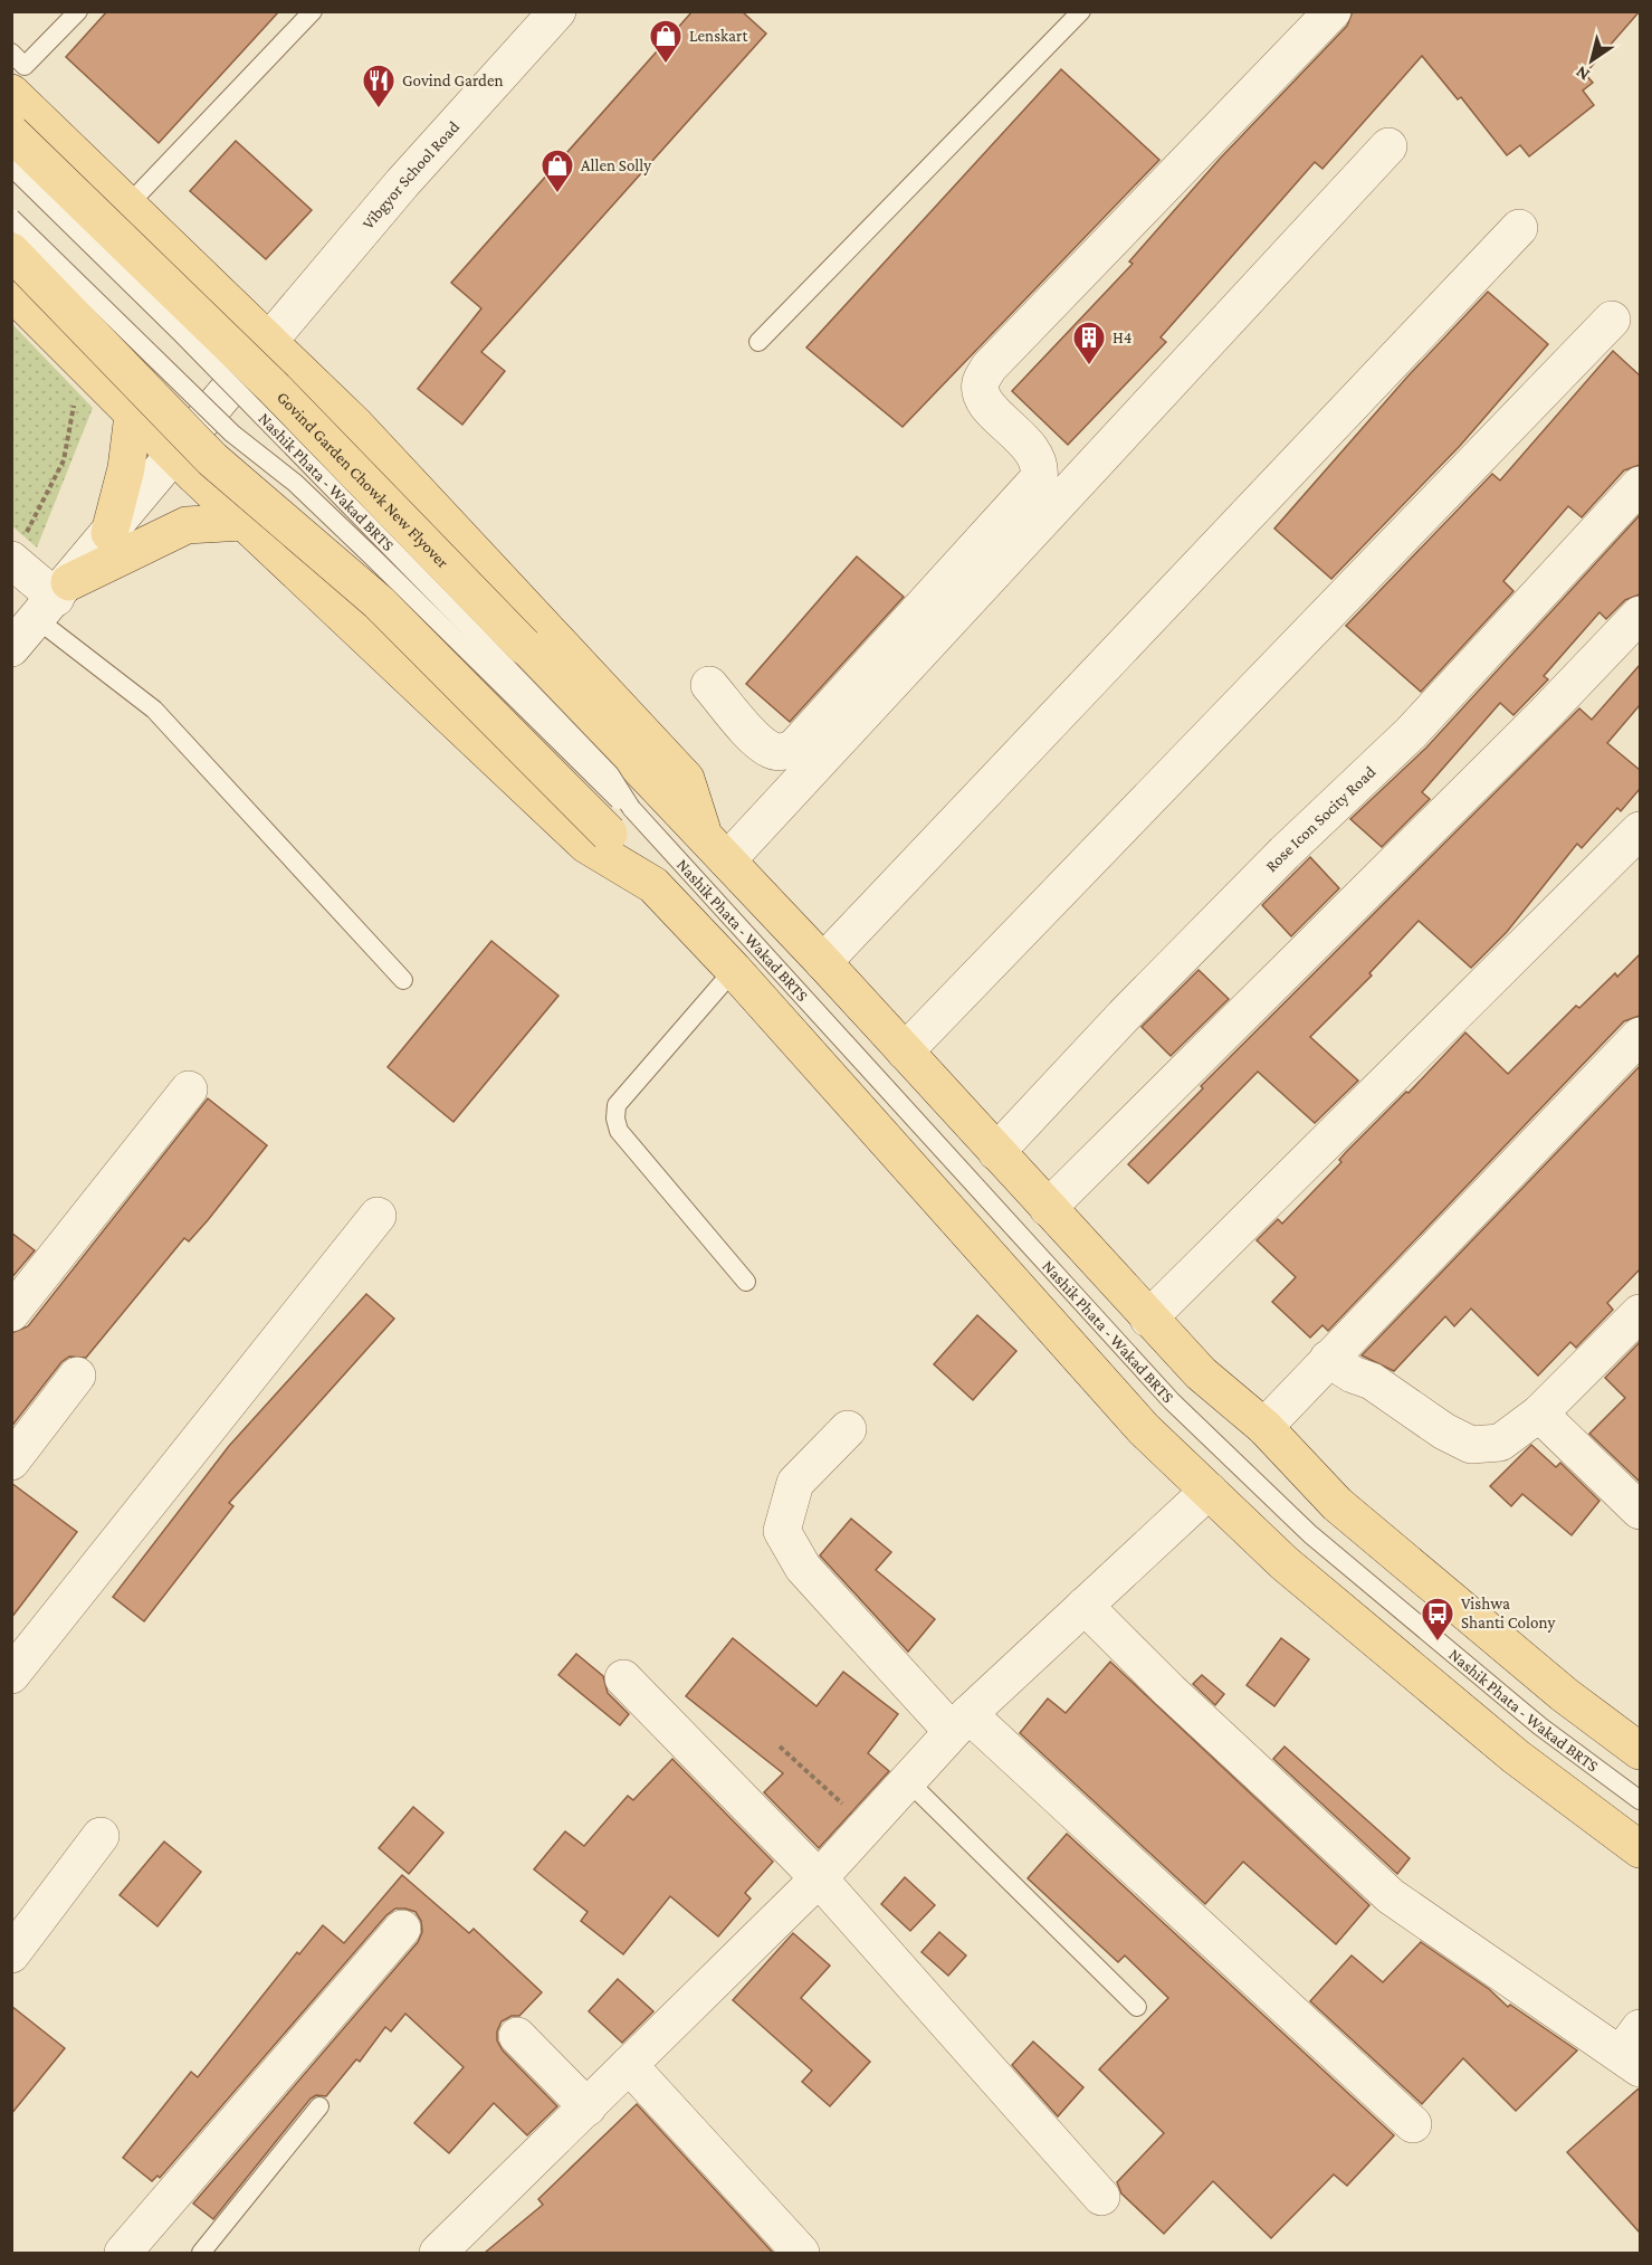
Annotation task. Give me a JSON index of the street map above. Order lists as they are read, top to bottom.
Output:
{
  "streets": {
    "main road": ["Govind Garden Chowk New Flyover"],
    "street": ["Vibgyor School Road", "Rose Icon Socity Road"],
    "lane": ["Nashik Phata - Wakad BRTS"]
  },
  "crossings": [
    ["Govind Garden Chowk New Flyover", "Rose Icon Socity Road"]
  ],
  "places": {
    "shop": ["Lenskart", "Allen Solly"],
    "restaurant": ["Govind Garden"],
    "building": ["H4"],
    "bus stop": ["Vishwa Shanti Colony"]
  },
  "north": "bottom left"
}
